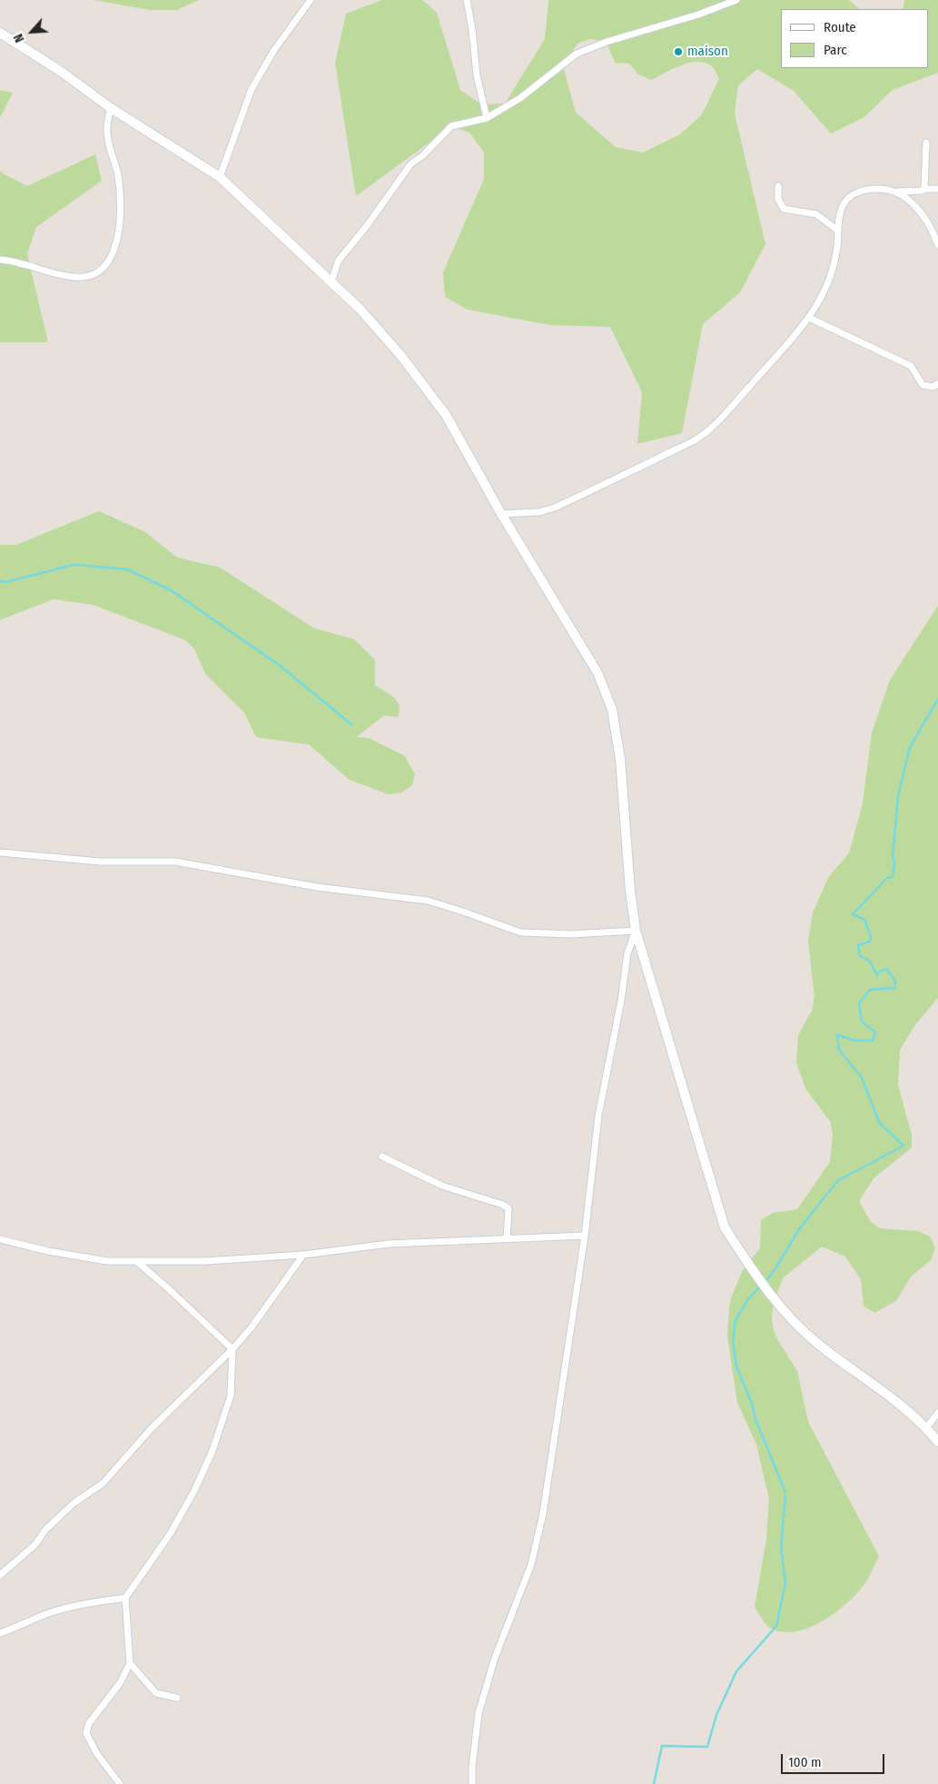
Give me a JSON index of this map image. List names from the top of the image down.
{
  "places": ["maison"],
  "legend": ["Route", "Parc"],
  "scale_bar": "100 m",
  "north": "bottom left"
}
